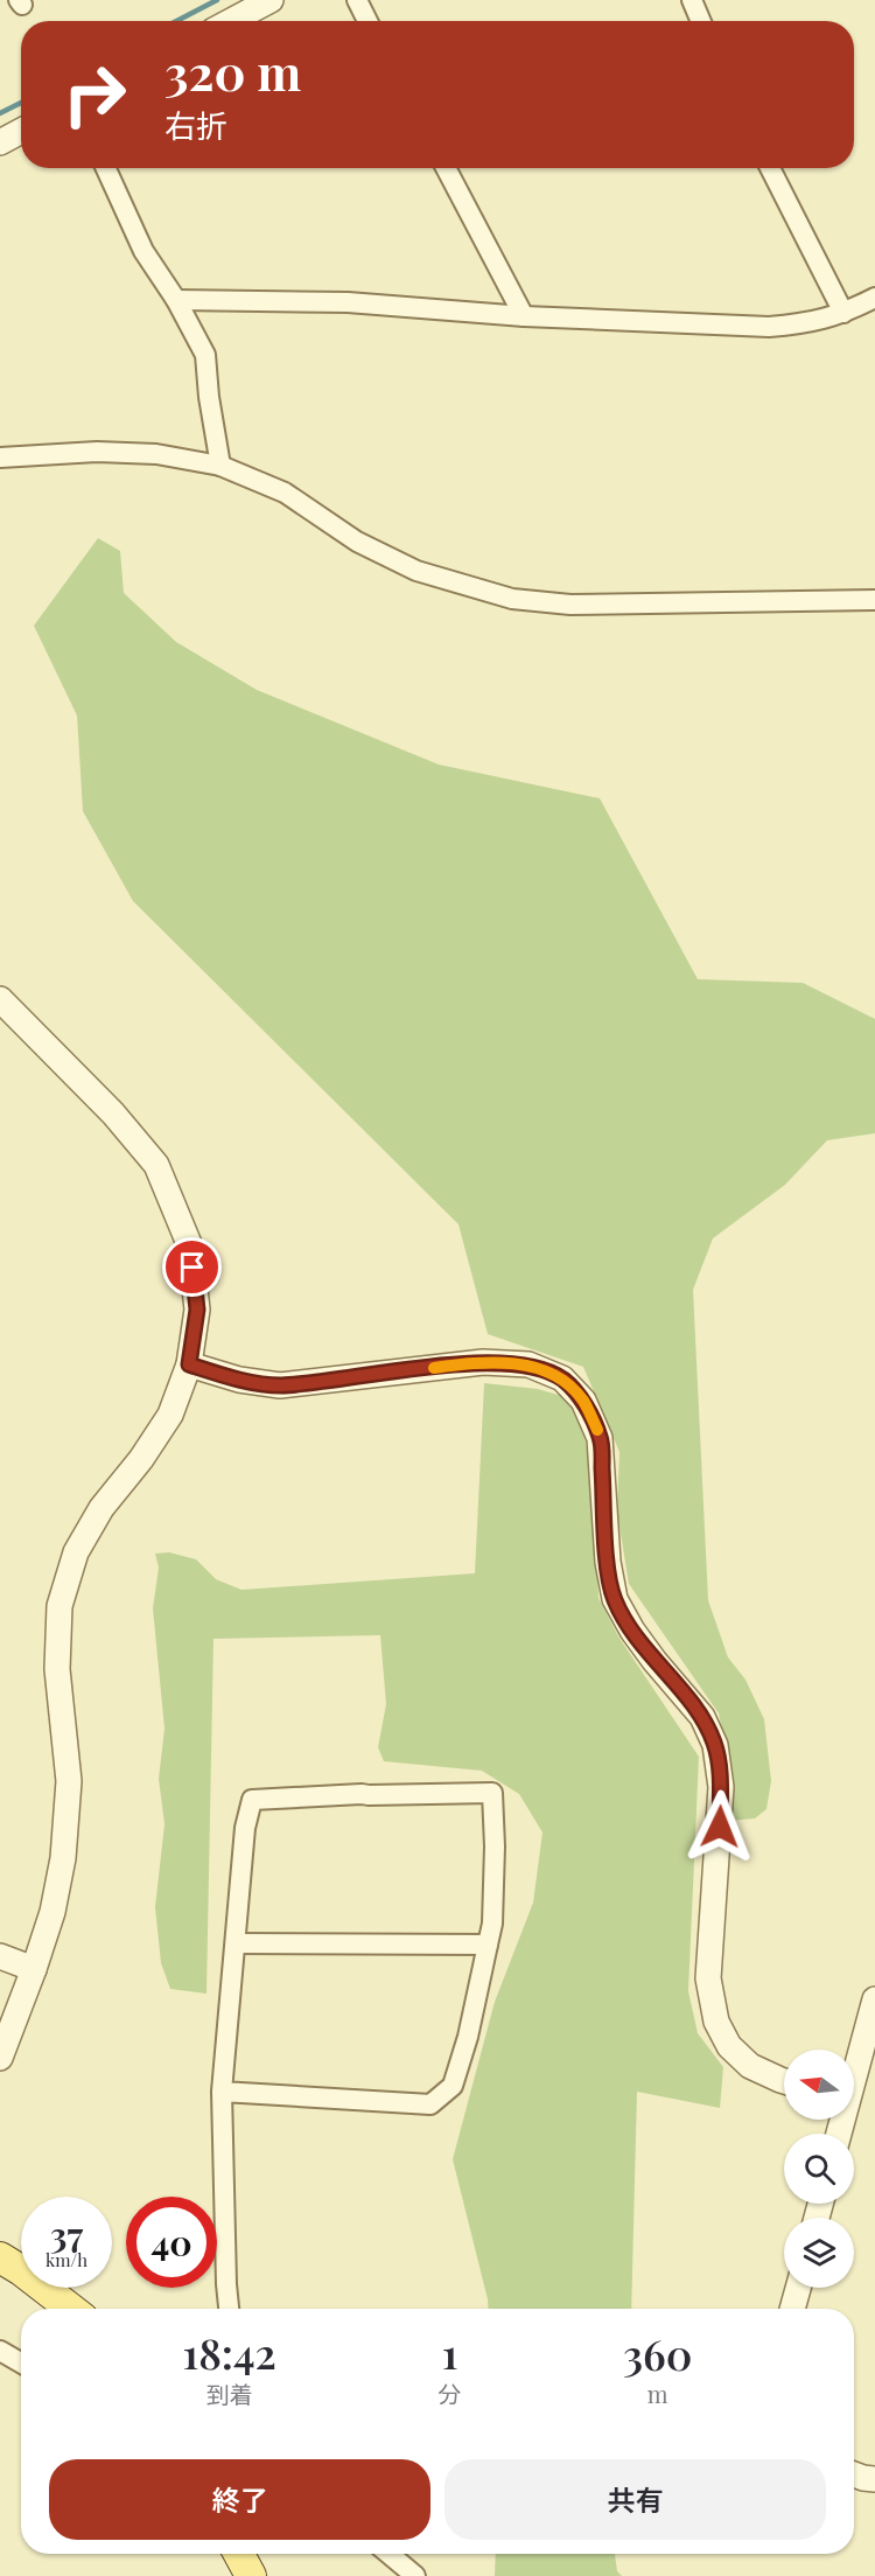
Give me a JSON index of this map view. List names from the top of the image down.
{
  "north": "left",
  "page": {
    "turn": ["320 m", "右折"],
    "speed": "37 km/h",
    "limit": "40",
    "eta": [
      "18:42",
      "到着",
      "1",
      "分",
      "360",
      "m"
    ],
    "buttons": ["終了", "共有"]
  }
}
